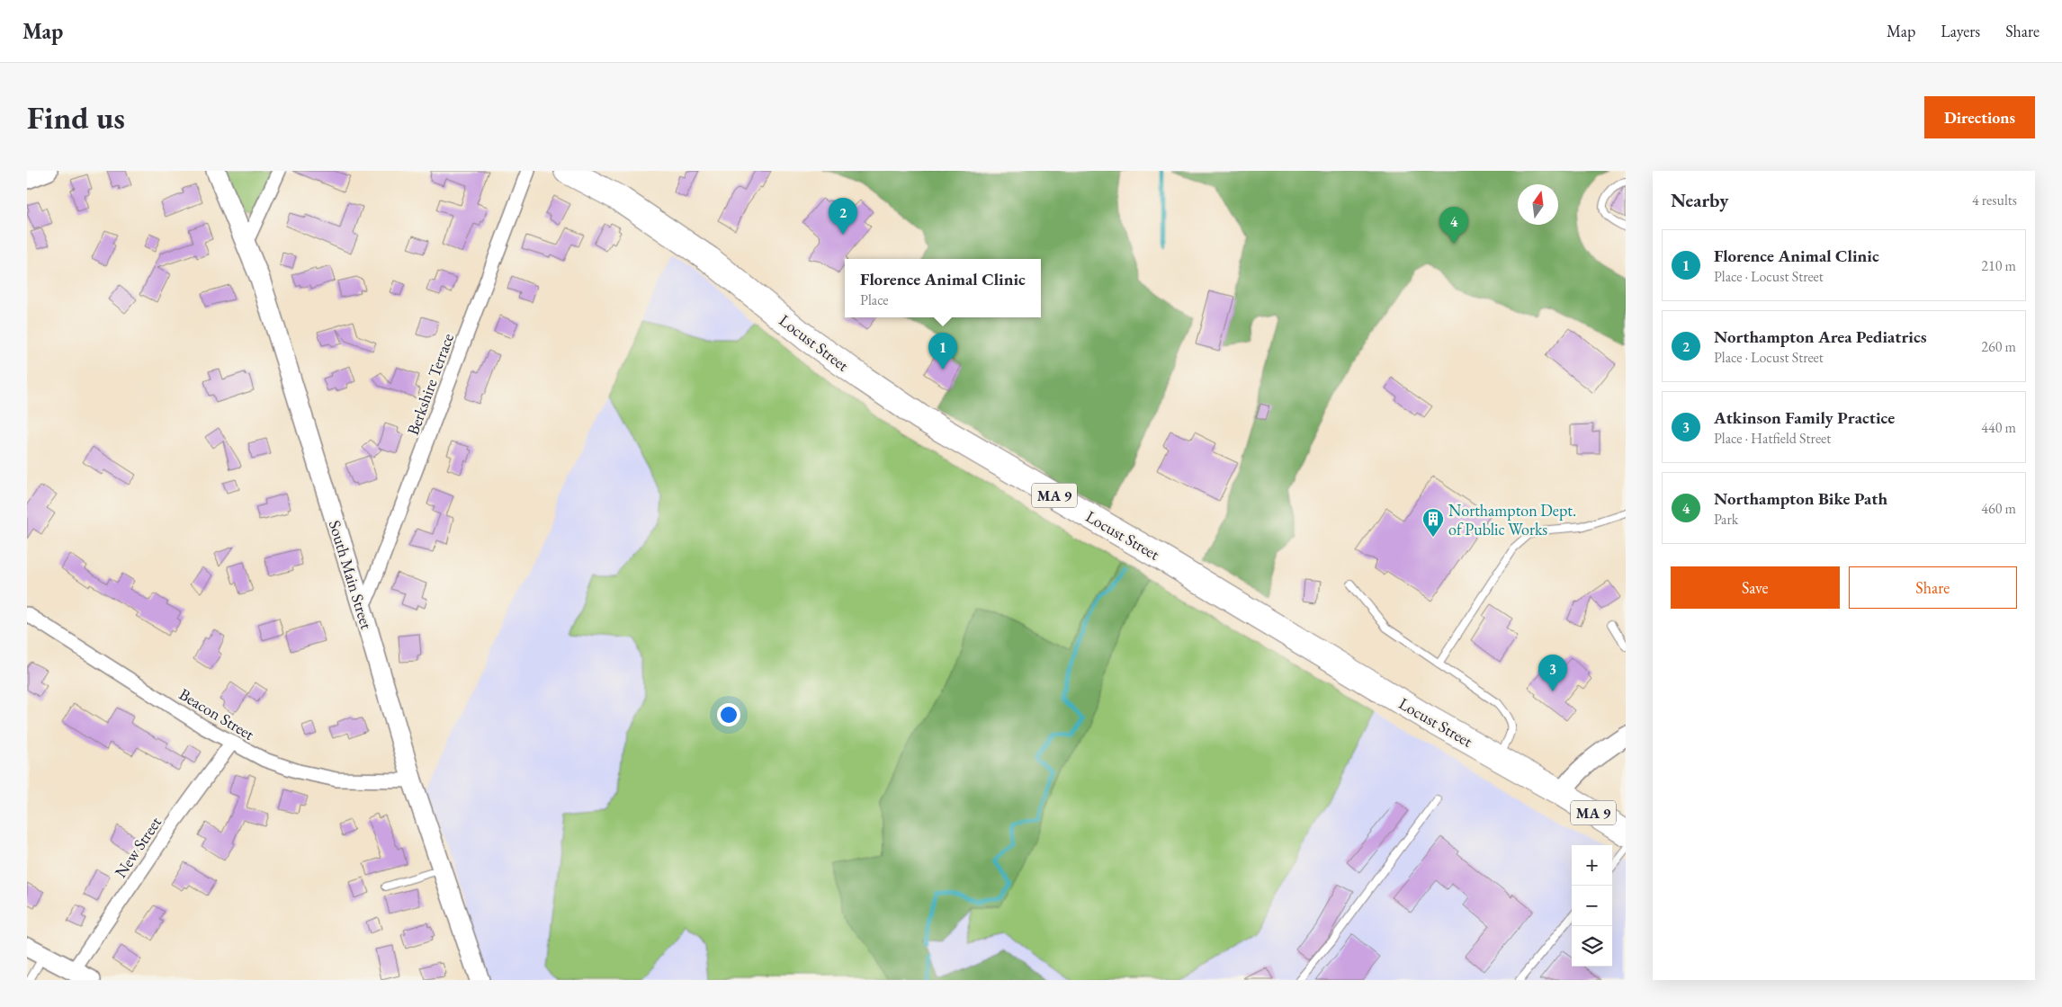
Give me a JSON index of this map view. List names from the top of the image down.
{
  "streets": {
    "highway": ["Locust Street", "MA 9"],
    "main road": ["South Main Street"],
    "street": ["Berkshire Terrace", "Beacon Street", "New Street"]
  },
  "crossings": [
    ["Berkshire Terrace", "South Main Street"],
    ["South Main Street", "Beacon Street"],
    ["Beacon Street", "New Street"]
  ],
  "places": {
    "building": ["Northampton Dept. of Public Works"]
  },
  "north": "top",
  "page": {
    "header": "Map",
    "nav": ["Map", "Layers", "Share"],
    "buttons": [
      "Directions",
      ["Save", "Share"]
    ],
    "title": "Find us",
    "heading": ["Nearby", "4 results"],
    "pins": [
      "2",
      "4",
      "1",
      "3"
    ],
    "list": [
      {
        "mark": "1",
        "name": "Florence Animal Clinic",
        "note": "Place · Locust Street",
        "value": "210 m"
      },
      {
        "mark": "2",
        "name": "Northampton Area Pediatrics",
        "note": "Place · Locust Street",
        "value": "260 m"
      },
      {
        "mark": "3",
        "name": "Atkinson Family Practice",
        "note": "Place · Hatfield Street",
        "value": "440 m"
      },
      {
        "mark": "4",
        "name": "Northampton Bike Path",
        "note": "Park",
        "value": "460 m"
      }
    ],
    "popup": ["Florence Animal Clinic", "Place"],
    "map_buttons": ["+", "−"]
  }
}
